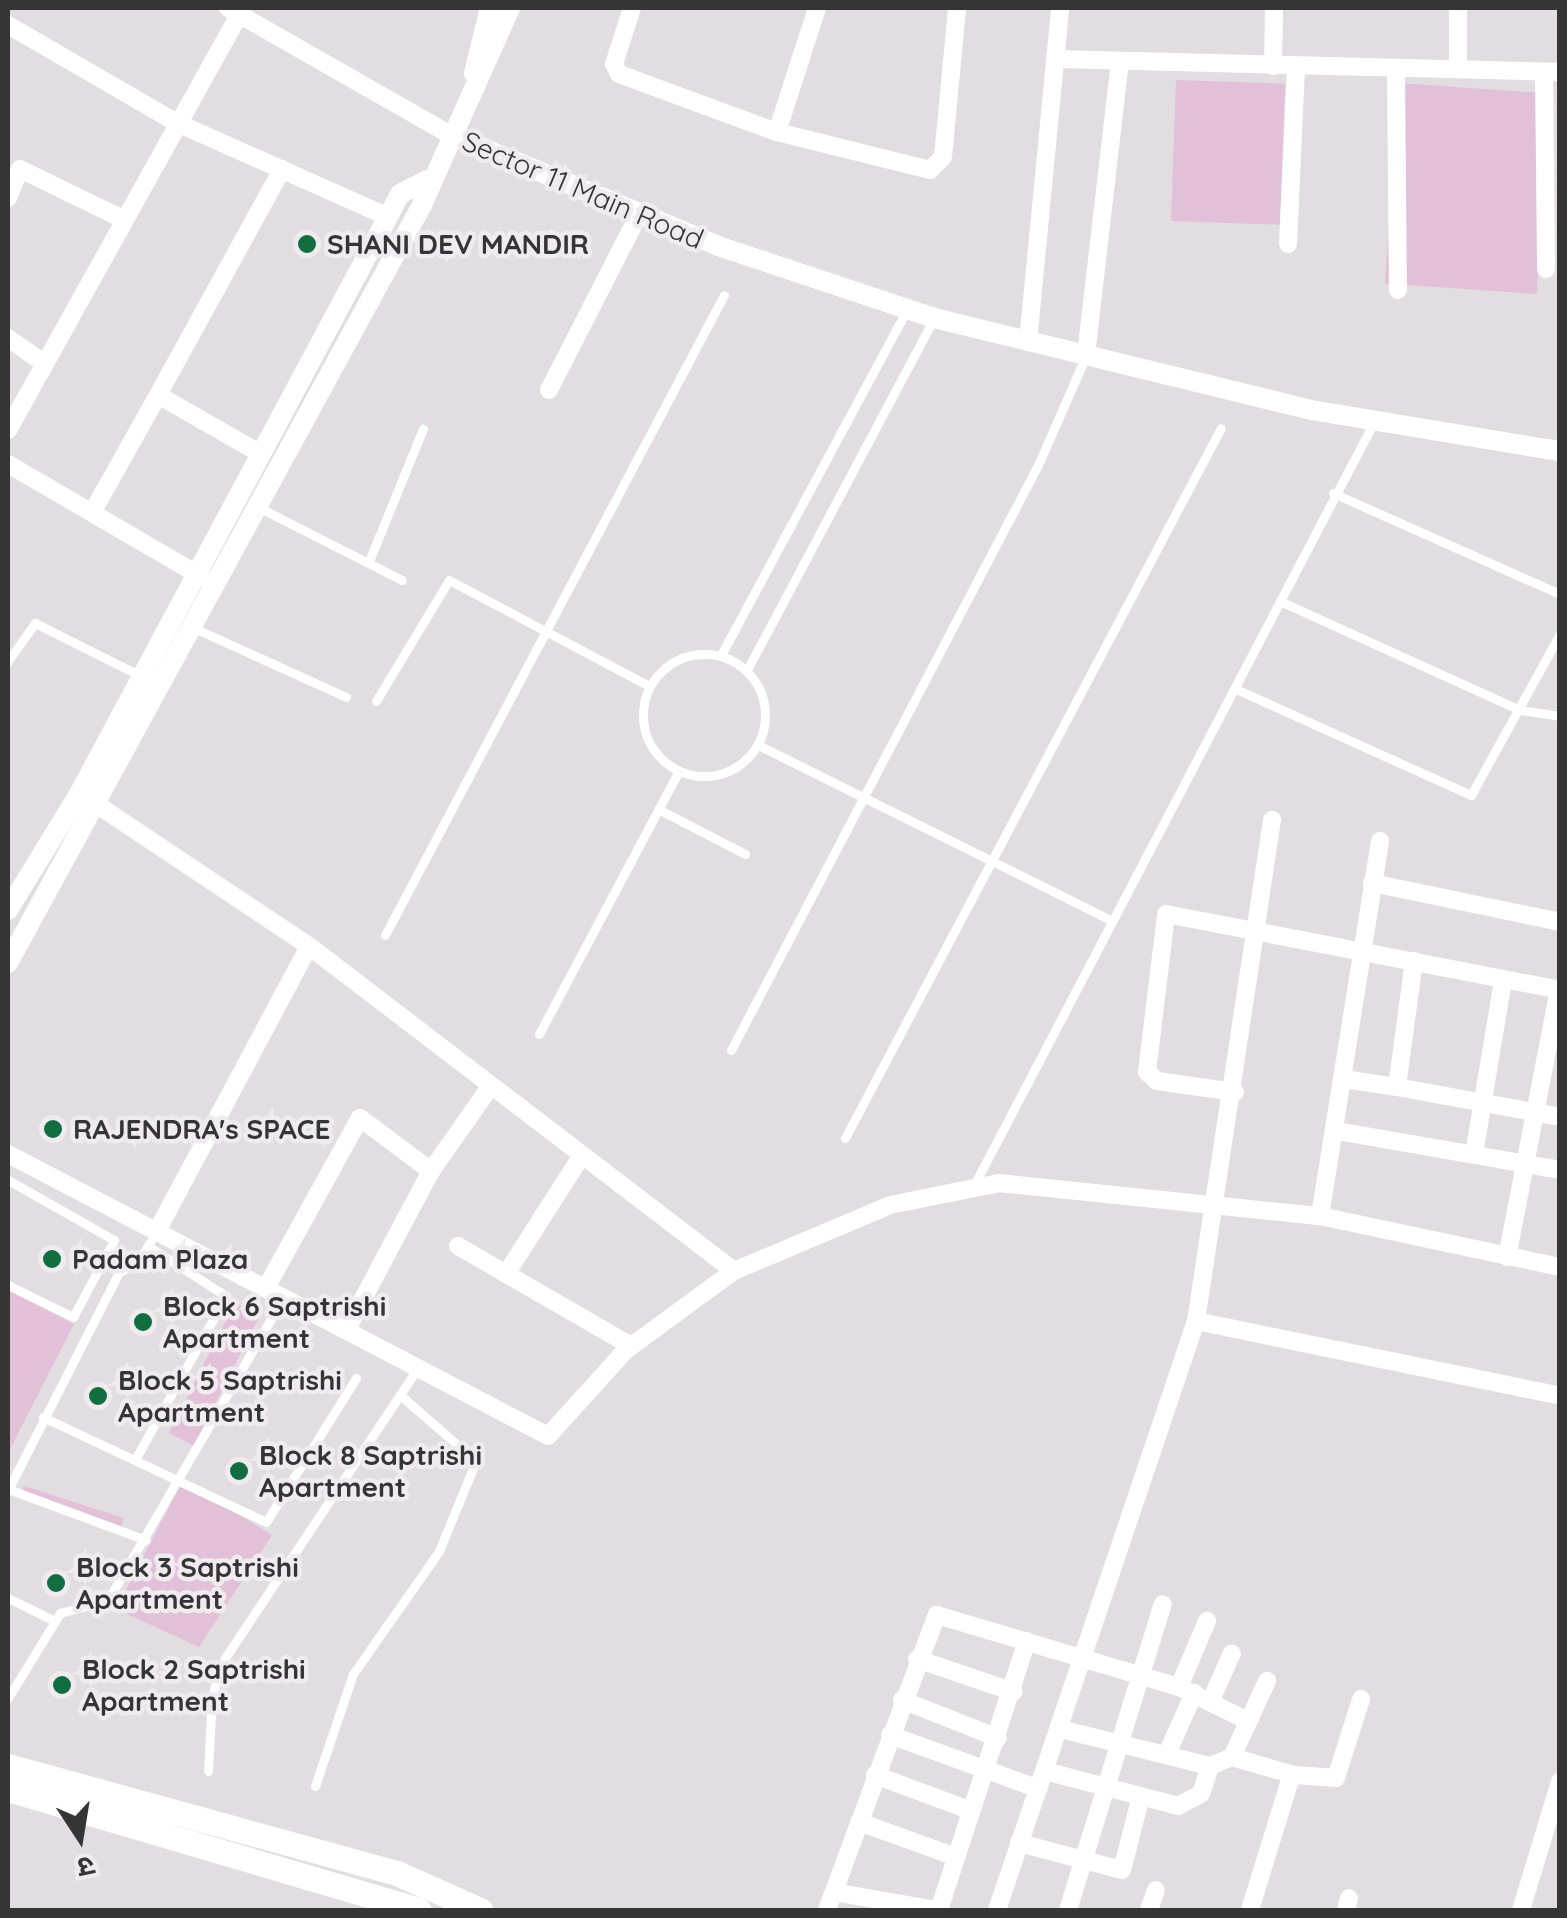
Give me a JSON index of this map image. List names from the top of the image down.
{
  "streets": {
    "street": ["Sector 11 Main Road"]
  },
  "places": [
    "SHANI DEV MANDIR",
    "RAJENDRA's SPACE",
    "Padam Plaza",
    "Block 6 Saptrishi Apartment",
    "Block 5 Saptrishi Apartment",
    "Block 8 Saptrishi Apartment",
    "Block 3 Saptrishi Apartment",
    "Block 2 Saptrishi Apartment"
  ],
  "north": "bottom"
}
